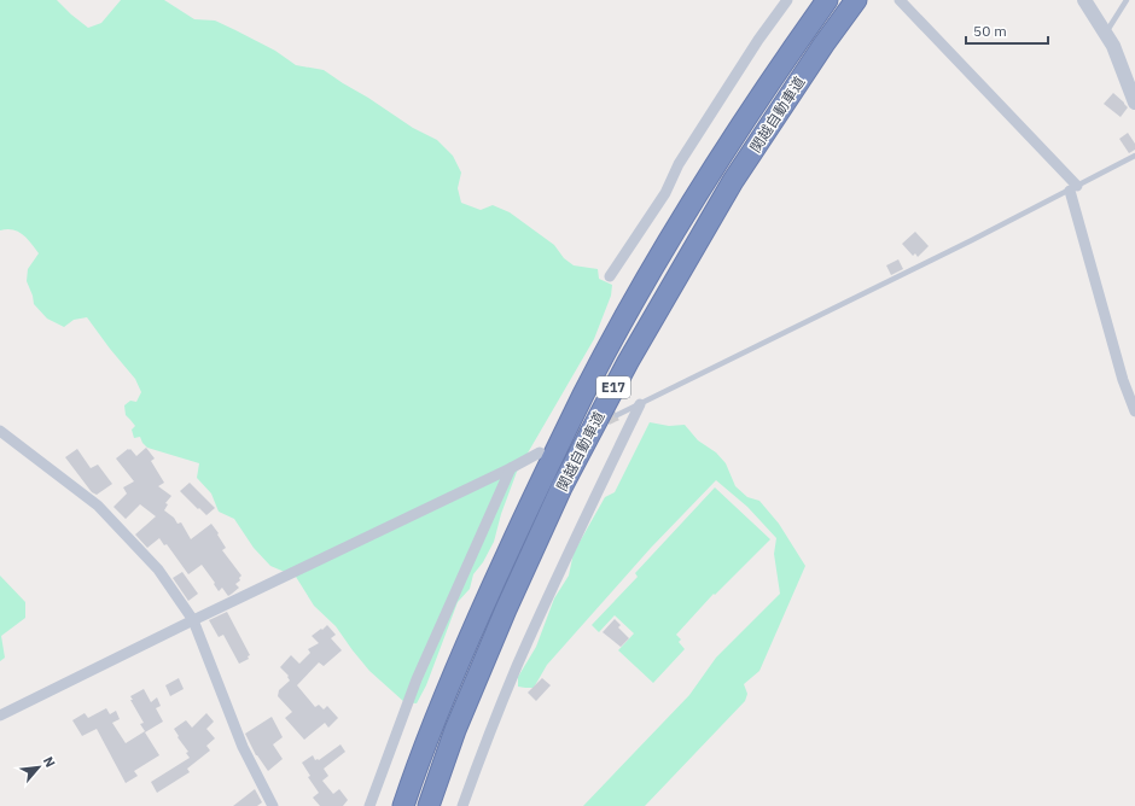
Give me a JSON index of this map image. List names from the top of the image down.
{
  "streets": {
    "highway": ["関越自動車道", "E17"]
  },
  "scale_bar": "50 m",
  "north": "top right"
}
